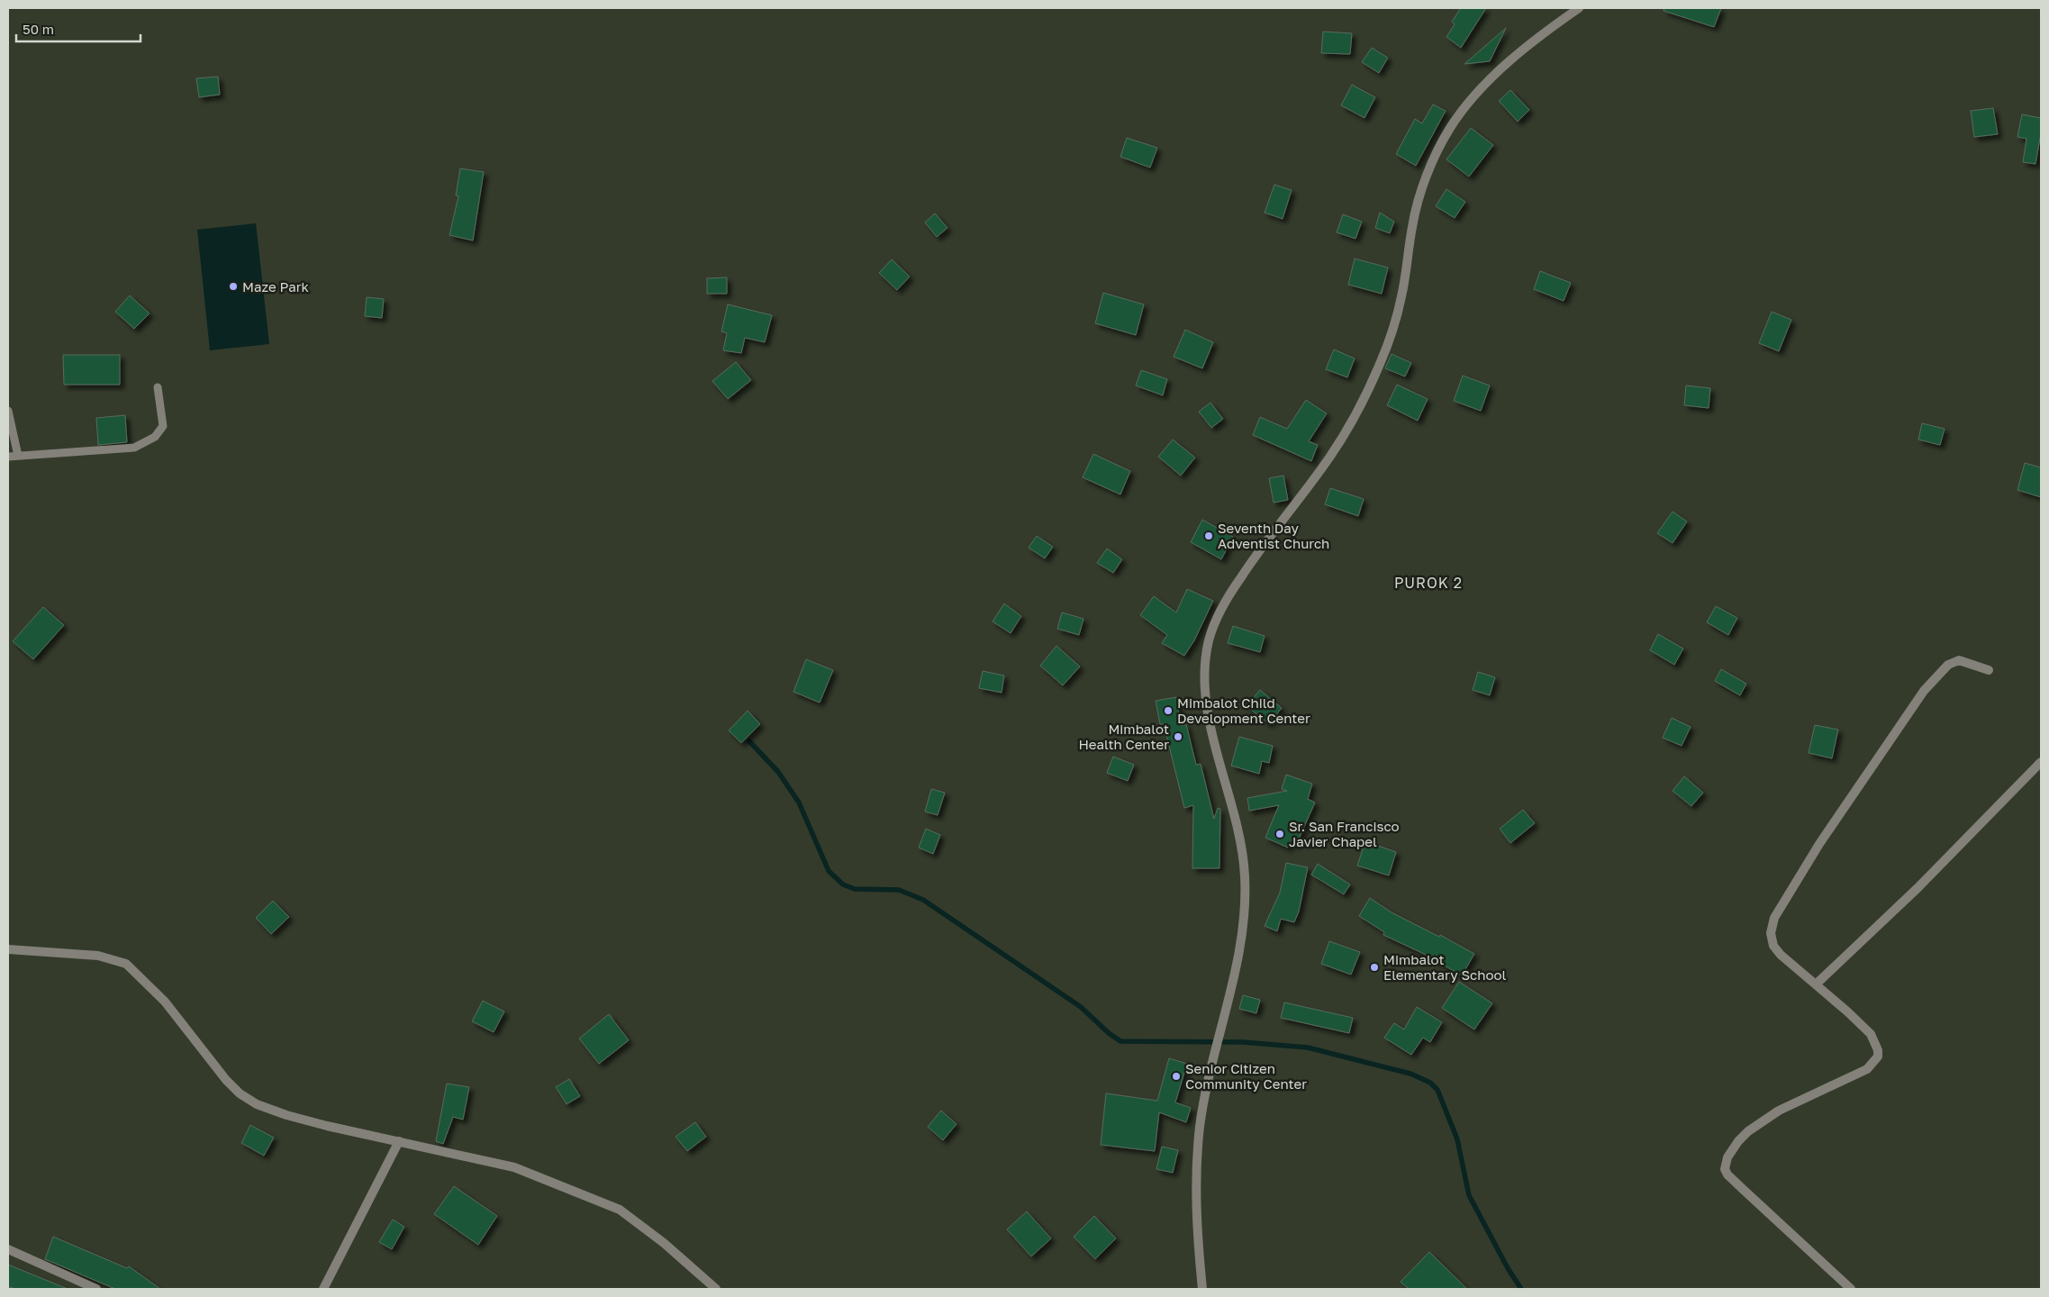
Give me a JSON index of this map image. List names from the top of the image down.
{
  "districts": ["PUROK 2"],
  "places": [
    "Maze Park",
    "Seventh Day Adventist Church",
    "Mimbalot Child Development Center",
    "Mimbalot Health Center",
    "Sr. San Francisco Javier Chapel",
    "Mimbalot Elementary School",
    "Senior Citizen Community Center"
  ],
  "scale_bar": "50 m"
}
